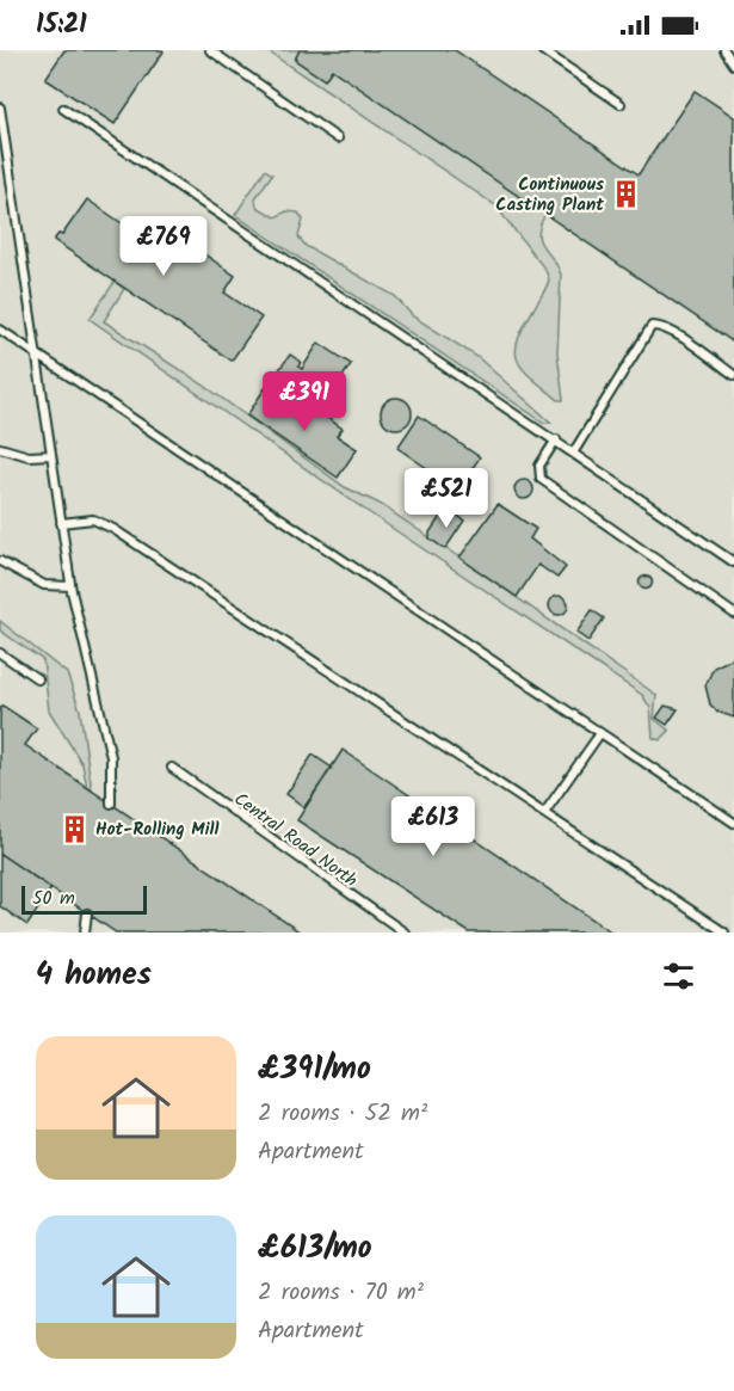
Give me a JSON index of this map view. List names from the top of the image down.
{
  "streets": {
    "lane": ["Central Road North"]
  },
  "places": {
    "building": ["Continuous Casting Plant", "Hot-Rolling Mill"]
  },
  "scale_bar": "50 m",
  "page": {
    "status": "15:21",
    "price": [
      "£769",
      "£391",
      "£521",
      "£613"
    ],
    "scale": "50 m",
    "heading": "4 homes",
    "list": [
      {
        "name": "£391/mo",
        "note": "2 rooms · 52 m² · Apartment"
      },
      {
        "name": "£613/mo",
        "note": "2 rooms · 70 m² · Apartment"
      }
    ]
  }
}
